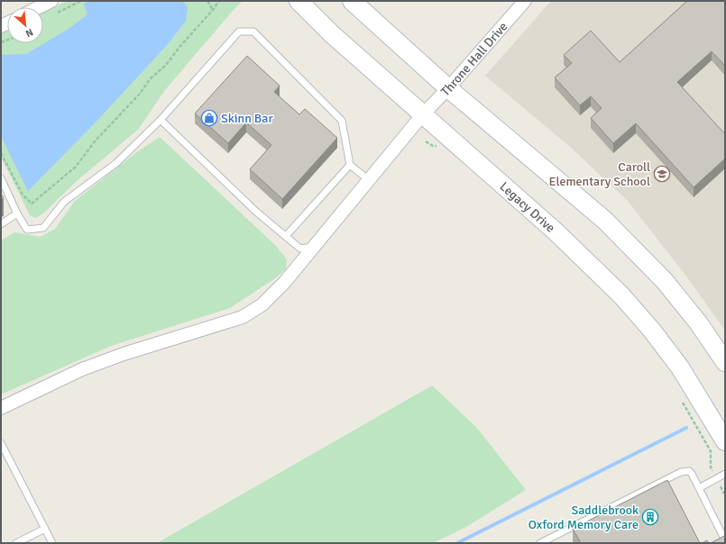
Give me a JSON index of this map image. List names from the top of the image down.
{
  "streets": {
    "main road": ["Legacy Drive"],
    "street": ["Throne Hall Drive"]
  },
  "crossings": [
    ["Throne Hall Drive", "Legacy Drive"]
  ],
  "places": {
    "shop": ["Skinn Bar"],
    "school or university": ["Caroll Elementary School"],
    "building": ["Saddlebrook Oxford Memory Care"]
  },
  "north": "bottom right"
}
